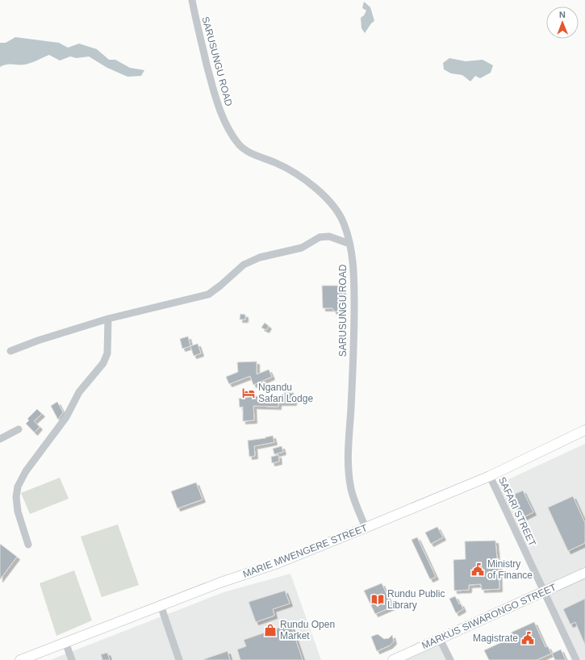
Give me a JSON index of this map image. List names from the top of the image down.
{
  "streets": {
    "main road": ["MARIE MWENGERE STREET", "MARKUS SIWARONGO STREET"],
    "street": ["SARUSUNGU ROAD", "SAFARI STREET"]
  },
  "crossings": [
    ["SARUSUNGU ROAD", "MARIE MWENGERE STREET"],
    ["SAFARI STREET", "MARIE MWENGERE STREET"],
    ["SAFARI STREET", "MARKUS SIWARONGO STREET"]
  ],
  "places": {
    "hotel": ["Ngandu Safari Lodge"],
    "public building": ["Ministry of Finance", "Magistrate"],
    "library": ["Rundu Public Library"],
    "shop": ["Rundu Open Market"]
  },
  "north": "top"
}
